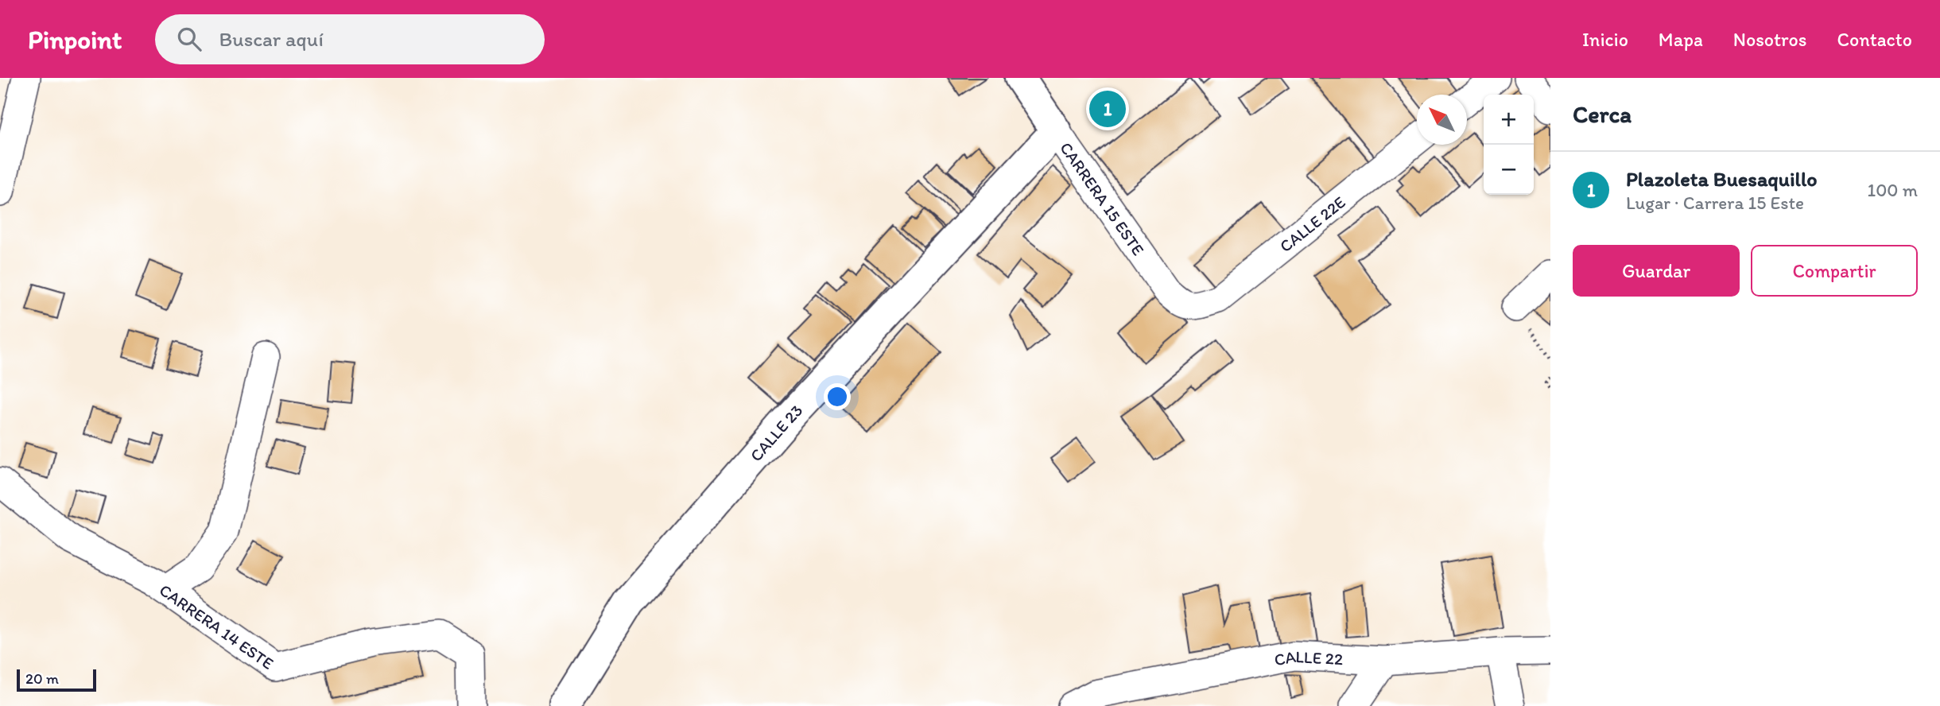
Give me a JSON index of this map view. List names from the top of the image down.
{
  "streets": {
    "street": [
      "CARRERA 15 ESTE",
      "CALLE 22E",
      "CALLE 23",
      "CARRERA 14 ESTE",
      "CALLE 22"
    ]
  },
  "crossings": [
    ["CARRERA 15 ESTE", "CALLE 22E"],
    ["CARRERA 15 ESTE", "CALLE 23"]
  ],
  "scale_bar": "20 m",
  "north": "top left",
  "page": {
    "header": "Pinpoint",
    "search": "Buscar aquí",
    "nav": [
      "Inicio",
      "Mapa",
      "Nosotros",
      "Contacto"
    ],
    "heading": "Cerca",
    "pins": "1",
    "map_buttons": ["+", "−"],
    "list": [
      {
        "mark": "1",
        "name": "Plazoleta Buesaquillo",
        "note": "Lugar · Carrera 15 Este",
        "value": "100 m"
      }
    ],
    "buttons": ["Guardar", "Compartir"],
    "scale": "20 m"
  }
}
